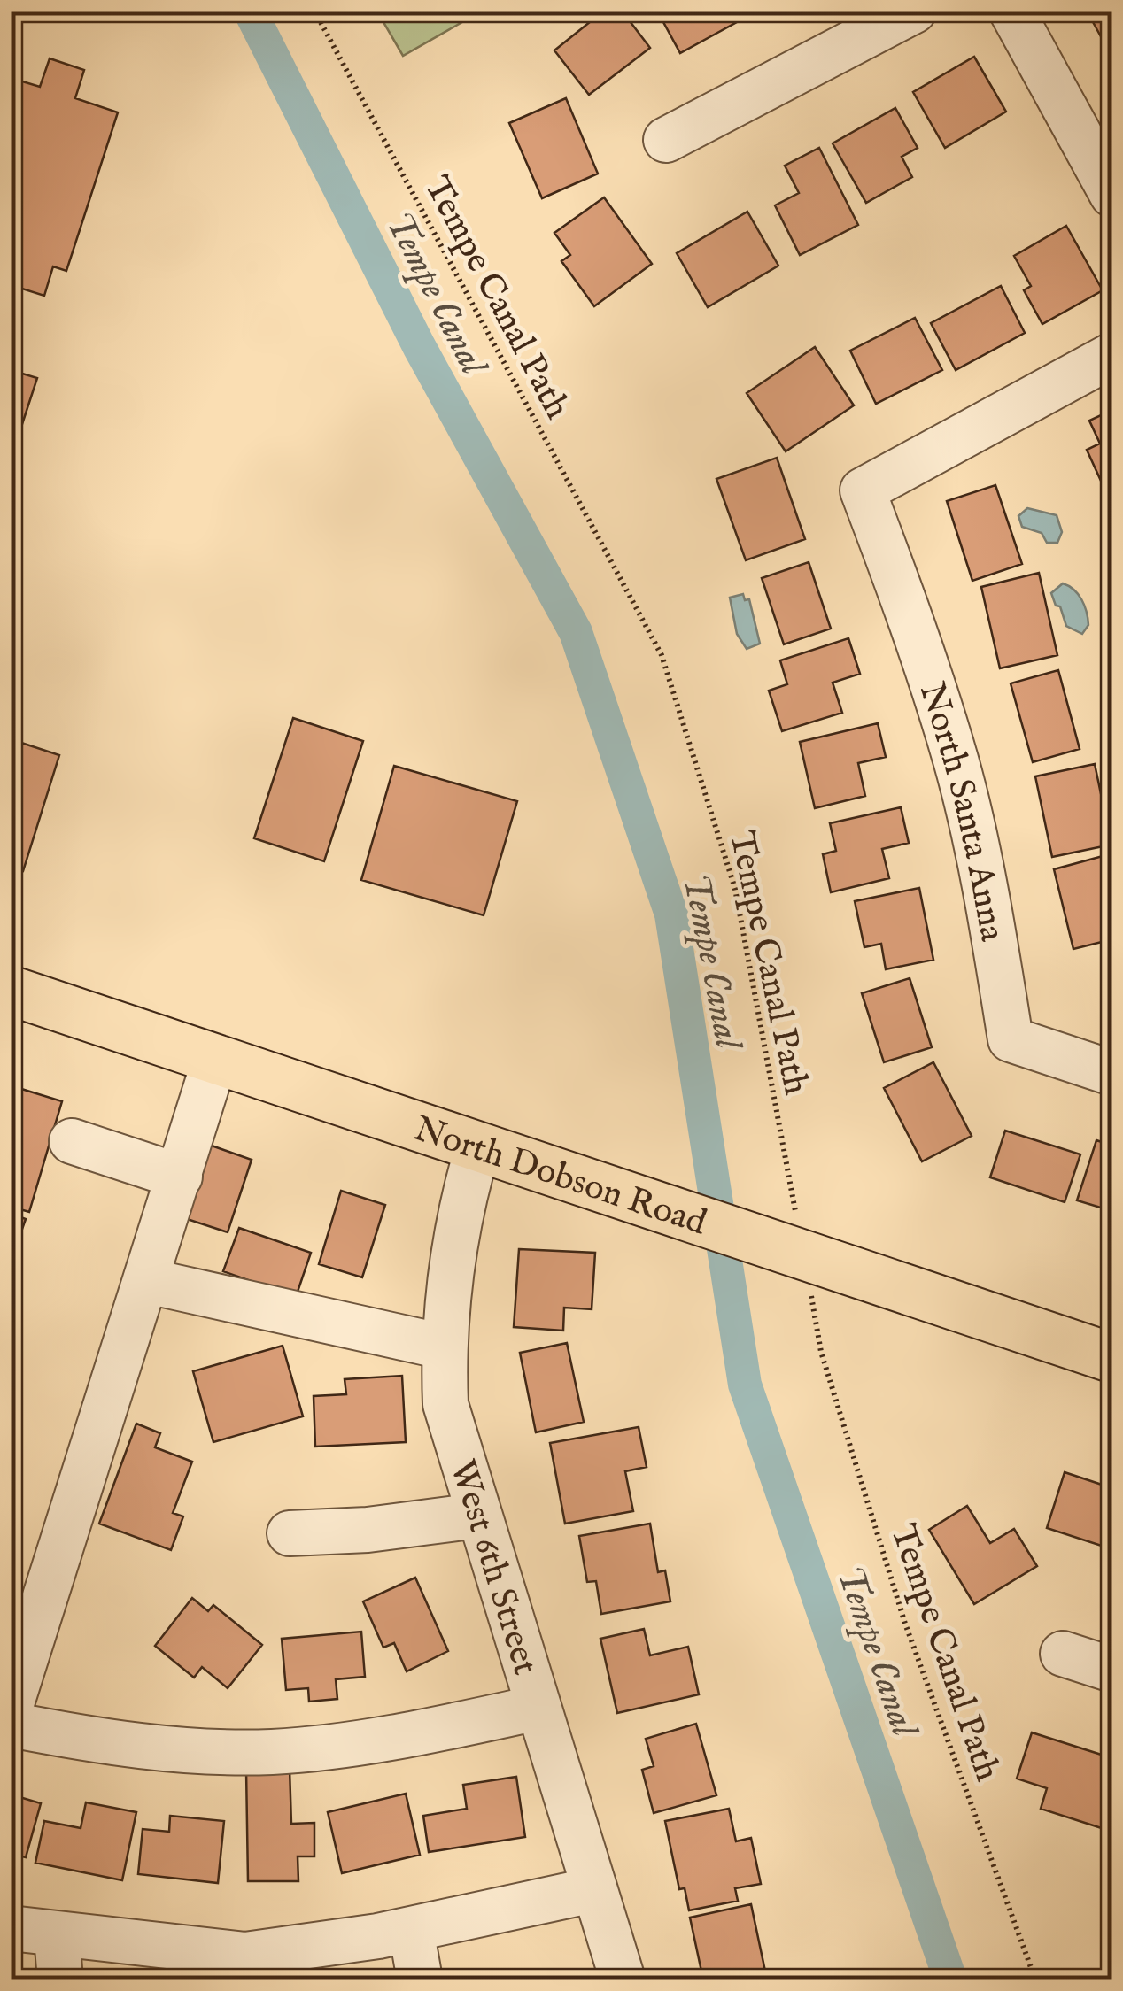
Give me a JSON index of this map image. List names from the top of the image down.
{
  "streets": {
    "main road": ["North Dobson Road"],
    "street": ["North Santa Anna", "West 6th Street"],
    "path": ["Tempe Canal Path"]
  },
  "crossings": [
    ["Tempe Canal Path", "North Dobson Road"],
    ["North Dobson Road", "West 6th Street"]
  ],
  "water": ["Tempe Canal"]
}
